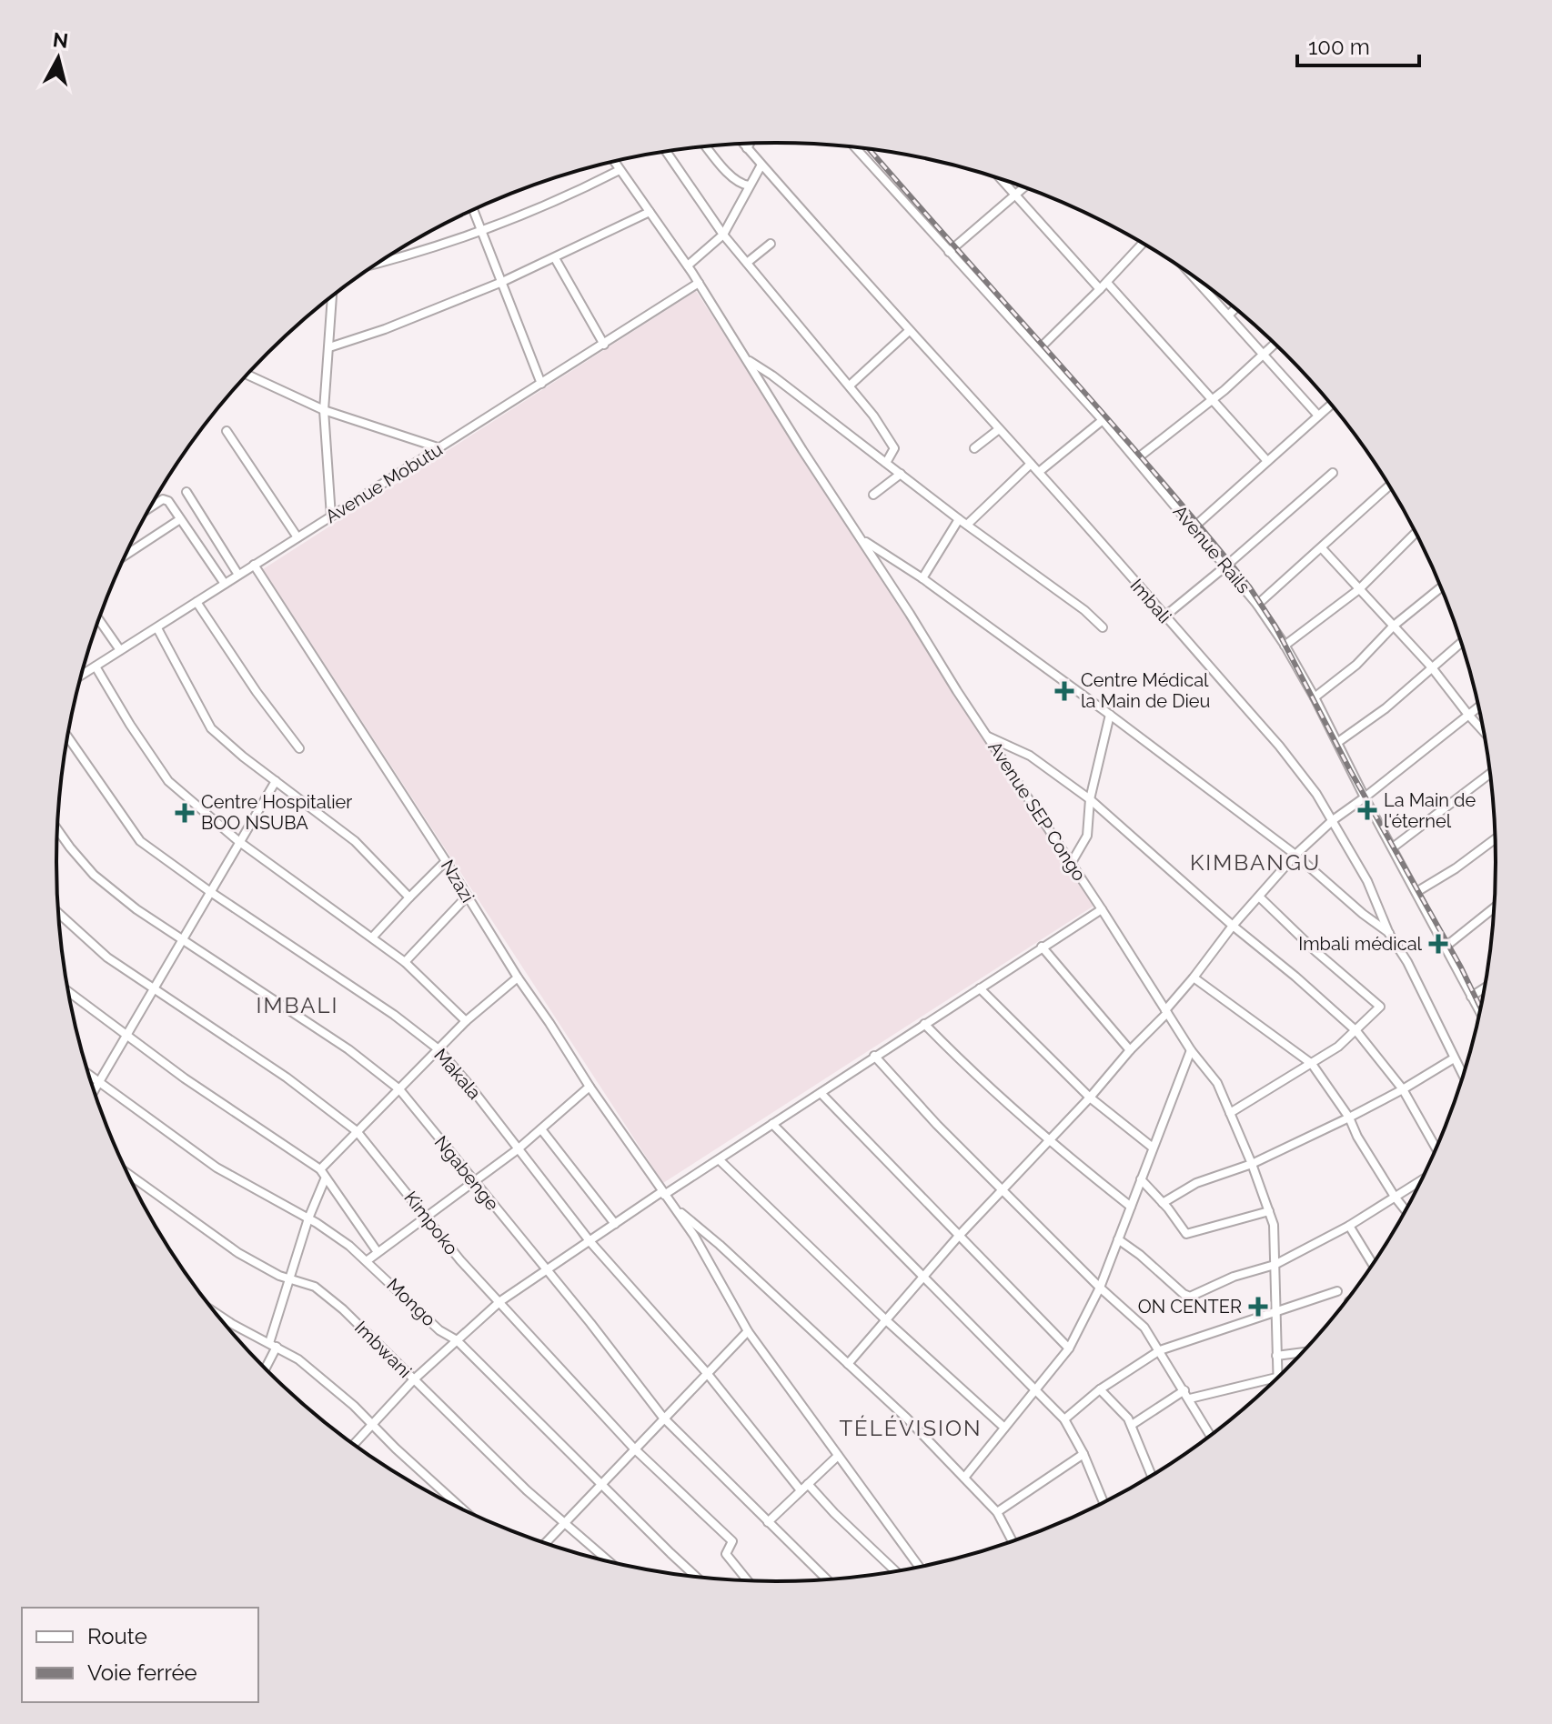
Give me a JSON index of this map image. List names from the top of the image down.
{
  "streets": {
    "street": [
      "Avenue Mobutu",
      "Avenue Rails",
      "Imbali",
      "Avenue SEP Congo",
      "Nzazi",
      "Makala",
      "Ngabenge",
      "Kimpoko",
      "Mongo",
      "Imbwani"
    ]
  },
  "crossings": [
    ["Avenue Mobutu", "Avenue SEP Congo"],
    ["Avenue Mobutu", "Nzazi"]
  ],
  "districts": ["KIMBANGU", "IMBALI", "TÉLÉVISION"],
  "places": {
    "health": [
      "Centre Médical la Main de Dieu",
      "La Main de l'éternel",
      "Centre Hospitalier BOO NSUBA",
      "Imbali médical",
      "ON CENTER"
    ]
  },
  "legend": ["Route", "Voie ferrée"],
  "scale_bar": "100 m",
  "north": "top"
}
